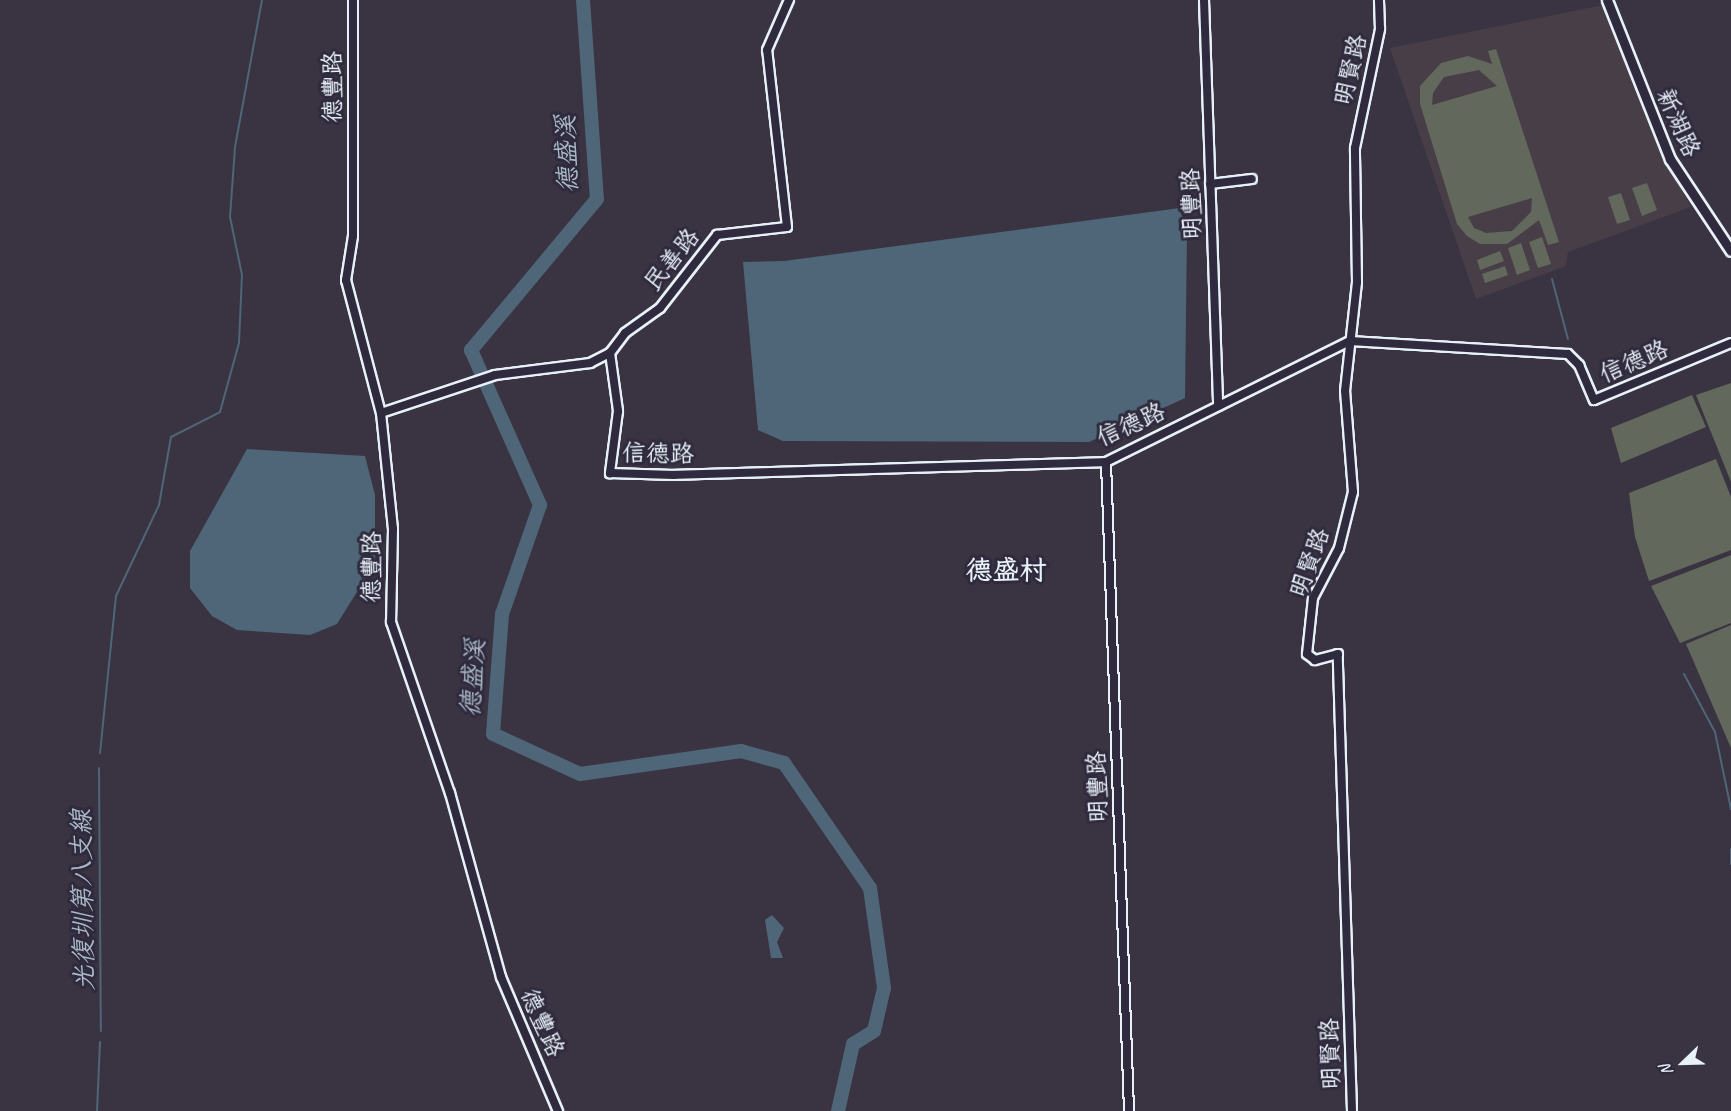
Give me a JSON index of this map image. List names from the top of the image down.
{
  "streets": {
    "street": [
      "明賢路",
      "德豐路",
      "新湖路",
      "明豐路",
      "民善路",
      "信德路"
    ]
  },
  "crossings": [
    ["明賢路", "信德路"],
    ["德豐路", "民善路"],
    ["明豐路", "信德路"],
    ["民善路", "信德路"]
  ],
  "districts": ["德盛村"],
  "water": ["德盛溪", "光復圳第八支線"],
  "north": "bottom left"
}
